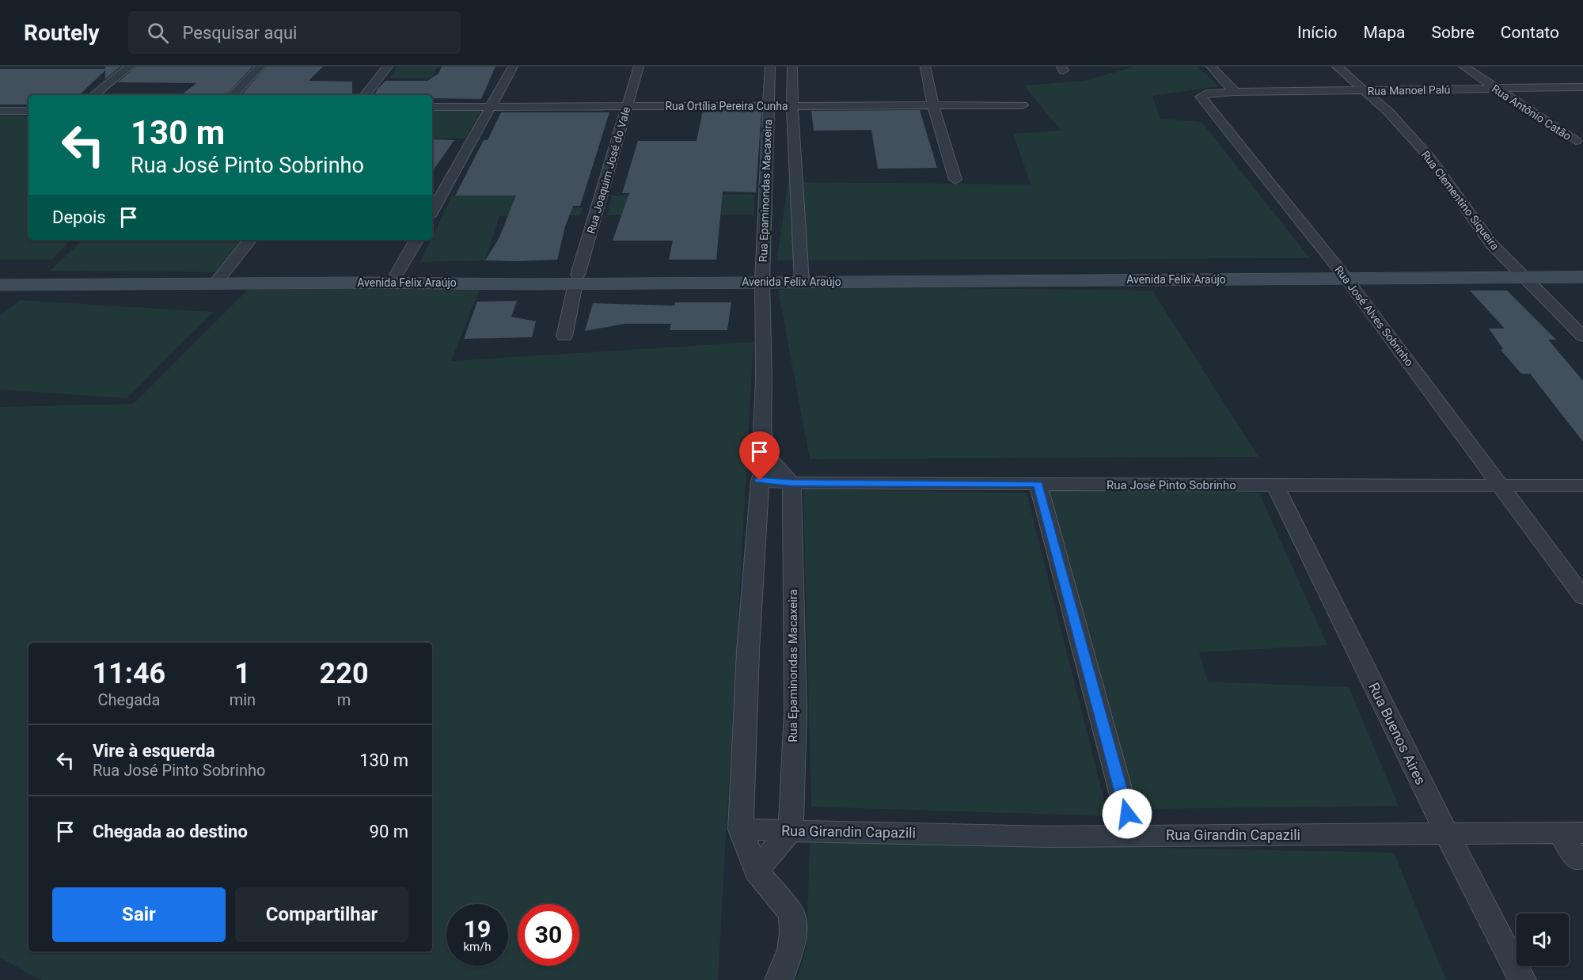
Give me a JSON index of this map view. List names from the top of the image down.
{
  "streets": {
    "main road": ["Avenida Felix Araújo"],
    "street": [
      "Rua Manoel Palú",
      "Rua Ortília Pereira Cunha",
      "Rua Antônio Catão",
      "Rua Joaquim José do Vale",
      "Rua Epaminondas Macaxeira",
      "Rua Clementino Siqueira",
      "Rua José Alves Sobrinho",
      "Rua José Pinto Sobrinho",
      "Rua Buenos Aires",
      "Rua Girandin Capazili"
    ]
  },
  "crossings": [
    ["Rua Manoel Palú", "Rua Antônio Catão"],
    ["Rua Manoel Palú", "Rua Clementino Siqueira"],
    ["Rua Manoel Palú", "Rua José Alves Sobrinho"],
    ["Rua Ortília Pereira Cunha", "Rua Joaquim José do Vale"],
    ["Rua Ortília Pereira Cunha", "Rua Epaminondas Macaxeira"],
    ["Rua Joaquim José do Vale", "Avenida Felix Araújo"],
    ["Rua Epaminondas Macaxeira", "Avenida Felix Araújo"],
    ["Rua Epaminondas Macaxeira", "Rua José Pinto Sobrinho"],
    ["Rua Epaminondas Macaxeira", "Rua Girandin Capazili"],
    ["Rua Clementino Siqueira", "Avenida Felix Araújo"],
    ["Avenida Felix Araújo", "Rua José Alves Sobrinho"],
    ["Rua José Alves Sobrinho", "Rua José Pinto Sobrinho"],
    ["Rua José Pinto Sobrinho", "Rua Buenos Aires"],
    ["Rua Buenos Aires", "Rua Girandin Capazili"]
  ],
  "page": {
    "header": "Routely",
    "search": "Pesquisar aqui",
    "nav": [
      "Início",
      "Mapa",
      "Sobre",
      "Contato"
    ],
    "turn": ["130 m", "Rua José Pinto Sobrinho"],
    "then": "Depois",
    "eta": [
      "11:46",
      "Chegada",
      "1",
      "min",
      "220",
      "m"
    ],
    "list": [
      {
        "name": "Vire à esquerda",
        "note": "Rua José Pinto Sobrinho",
        "value": "130 m"
      },
      {
        "name": "Chegada ao destino",
        "value": "90 m"
      }
    ],
    "buttons": ["Sair", "Compartilhar"],
    "speed": "19 km/h",
    "limit": "30"
  }
}
